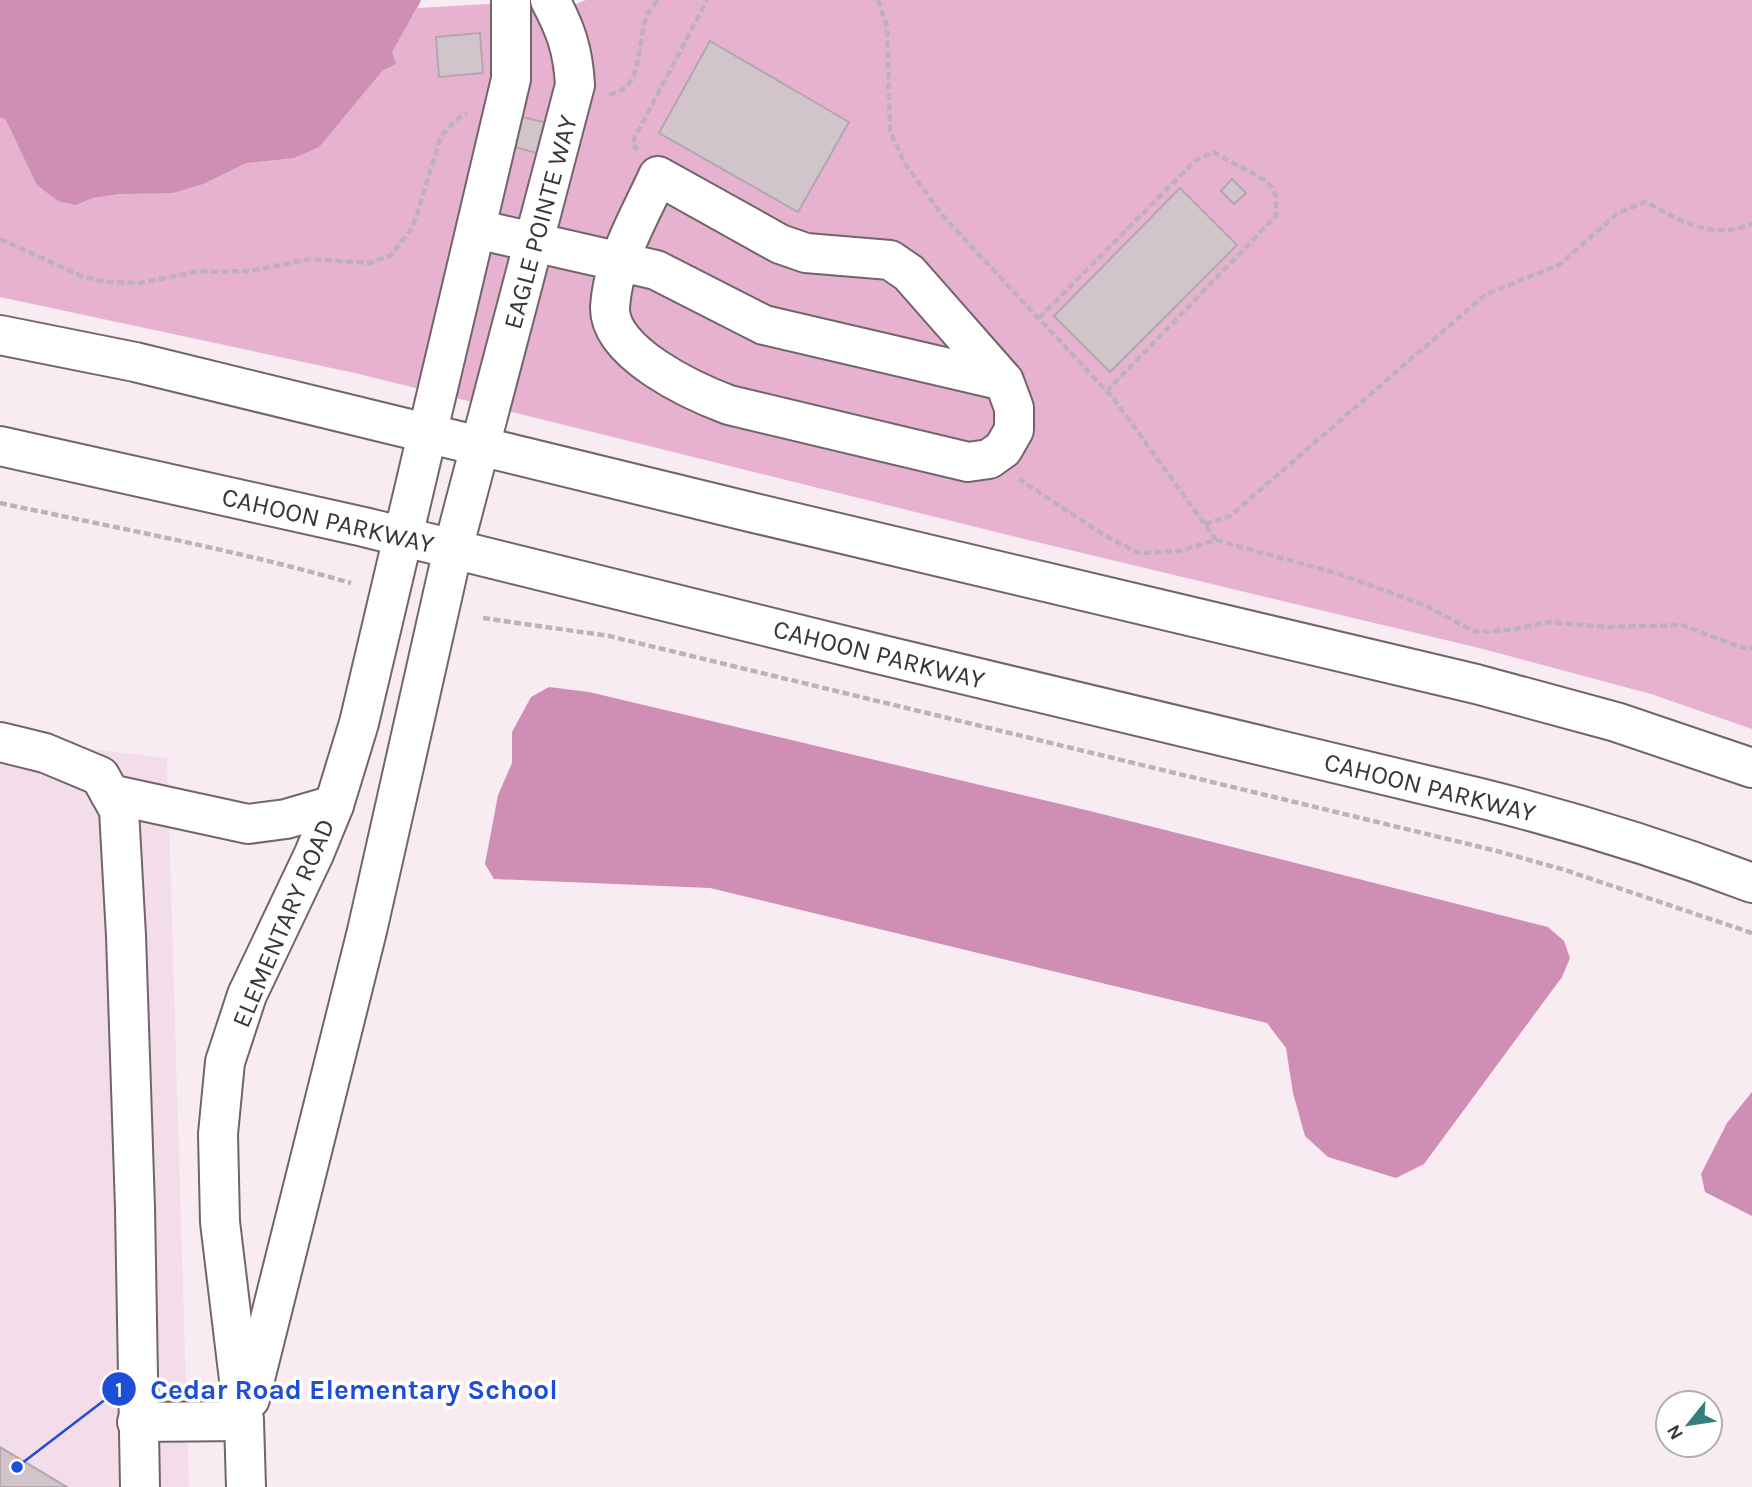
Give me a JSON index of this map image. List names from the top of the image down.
{
  "streets": {
    "street": ["EAGLE POINTE WAY", "CAHOON PARKWAY", "ELEMENTARY ROAD"]
  },
  "crossings": [
    ["EAGLE POINTE WAY", "ELEMENTARY ROAD"],
    ["CAHOON PARKWAY", "ELEMENTARY ROAD"]
  ],
  "places": ["Cedar Road Elementary School"],
  "north": "bottom left"
}
